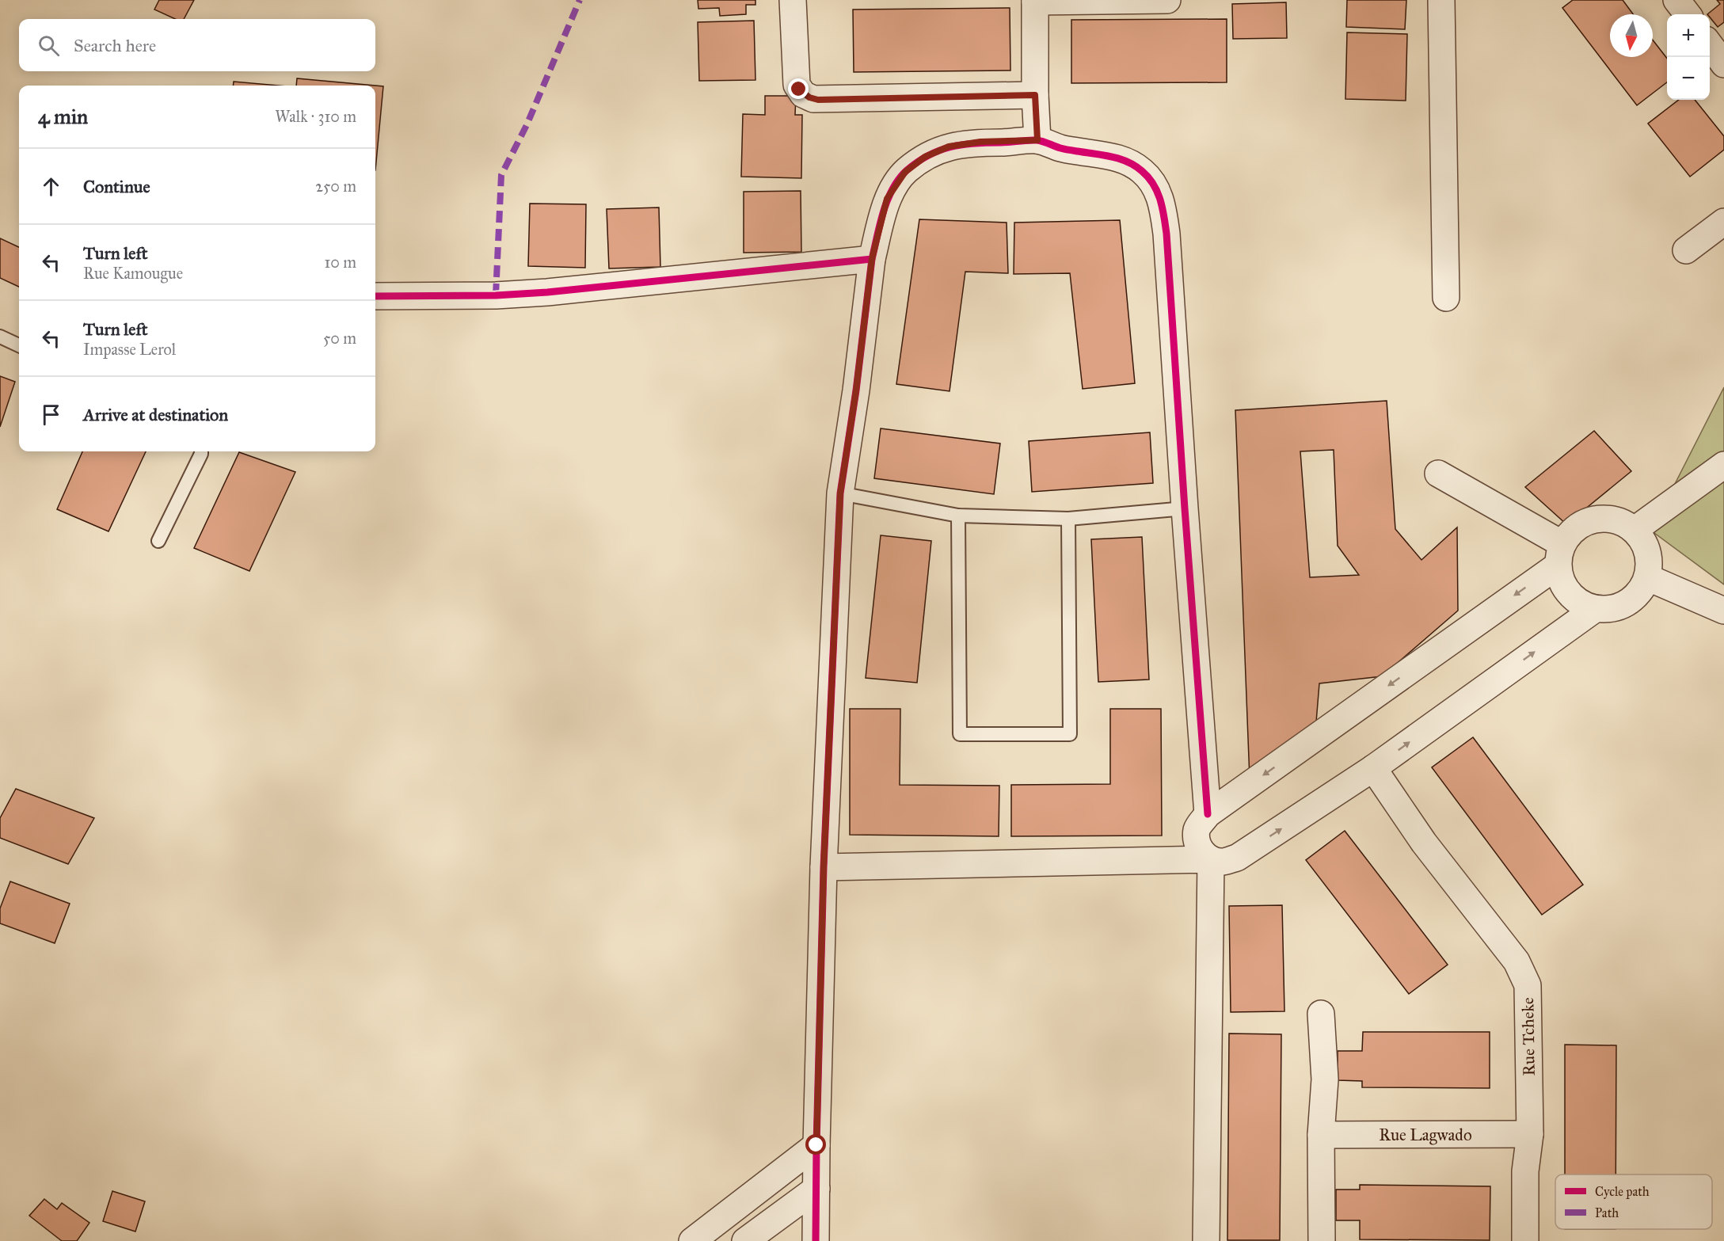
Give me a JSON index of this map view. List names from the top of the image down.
{
  "streets": {
    "street": ["Rue Tcheke", "Rue Lagwado"]
  },
  "crossings": [
    ["Rue Tcheke", "Rue Lagwado"]
  ],
  "legend": ["Cycle path", "Path"],
  "north": "bottom",
  "page": {
    "map_buttons": ["+", "−"],
    "search": "Search here",
    "heading": ["4 min", "Walk · 310 m"],
    "list": [
      ["Continue", "250 m"],
      ["Turn left", "Rue Kamougue", "10 m"],
      ["Turn left", "Impasse Lerol", "50 m"],
      "Arrive at destination"
    ]
  }
}
